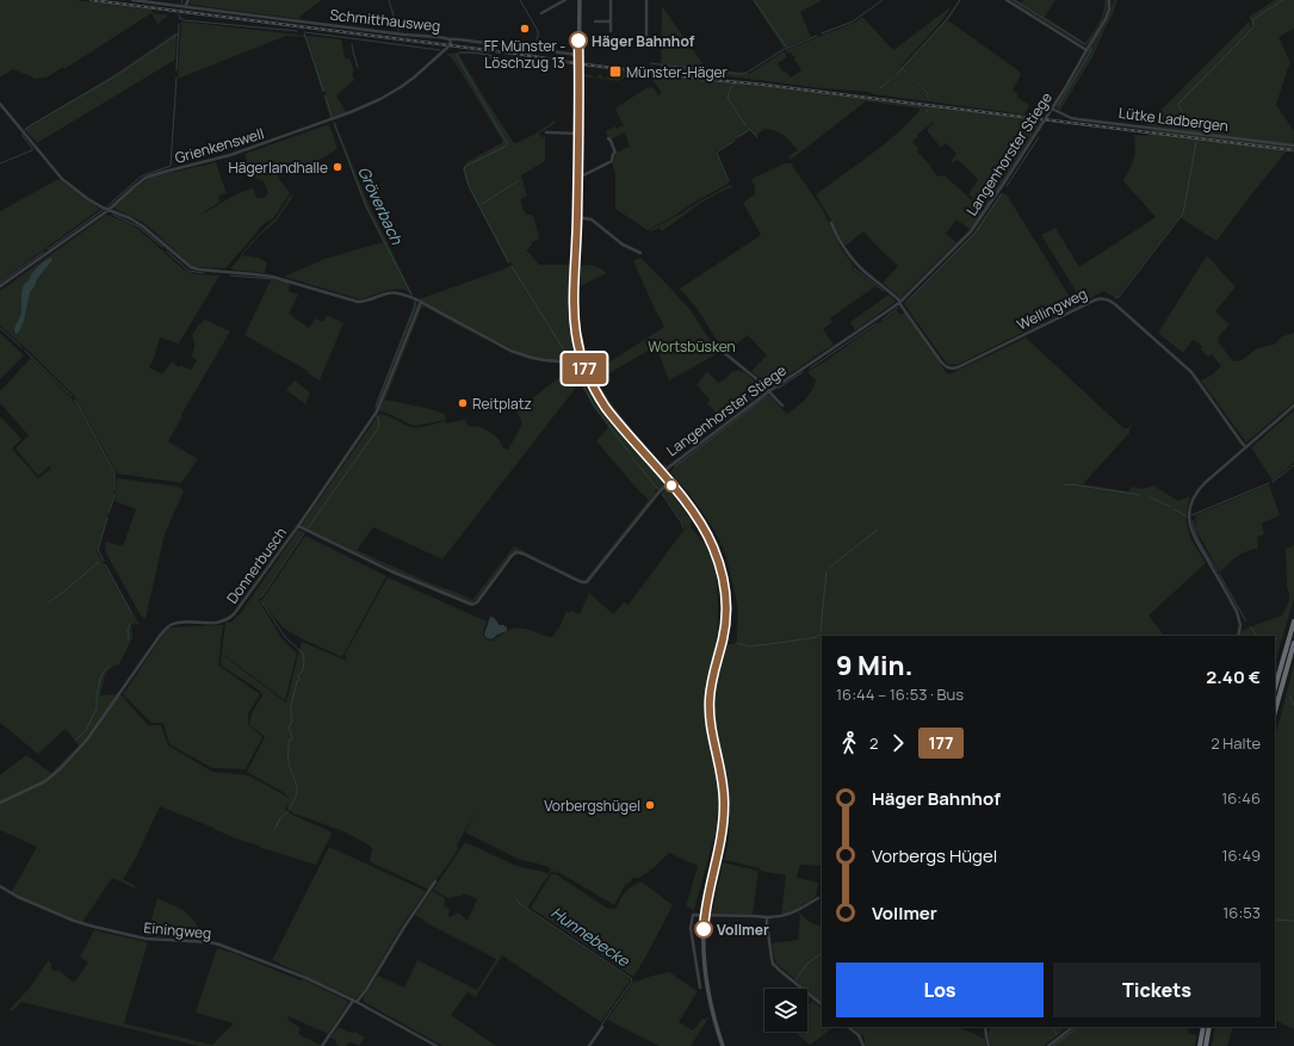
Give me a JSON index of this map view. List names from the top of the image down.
{
  "streets": {
    "street": [
      "Schmitthausweg",
      "Lütke Ladbergen",
      "Grienkenswell",
      "Langenhorster Stiege",
      "Wellingweg",
      "Donnerbusch",
      "Einingweg"
    ]
  },
  "crossings": [
    ["Schmitthausweg", "Grienkenswell"],
    ["Lütke Ladbergen", "Langenhorster Stiege"],
    ["Langenhorster Stiege", "Wellingweg"]
  ],
  "water": ["Gröverbach", "Hunnebecke"],
  "parks": ["Wortsbüsken"],
  "places": {
    "other": [
      "FF Münster - Löschzug 13",
      "Häger Bahnhof",
      "Hägerlandhalle",
      "Reitplatz",
      "Vorbergshügel",
      "Vollmer"
    ],
    "transit": ["Münster-Häger"]
  },
  "lines": ["bus line 177"],
  "page": {
    "on_map": "177",
    "heading": ["9 Min.", "16:44 – 16:53 · Bus", "2.40 €"],
    "legs": ["2", "177", "2 Halte"],
    "list": [
      {
        "name": "Häger Bahnhof",
        "value": "16:46"
      },
      {
        "name": "Vorbergs Hügel",
        "value": "16:49"
      },
      {
        "name": "Vollmer",
        "value": "16:53"
      }
    ],
    "buttons": ["Los", "Tickets"]
  }
}
